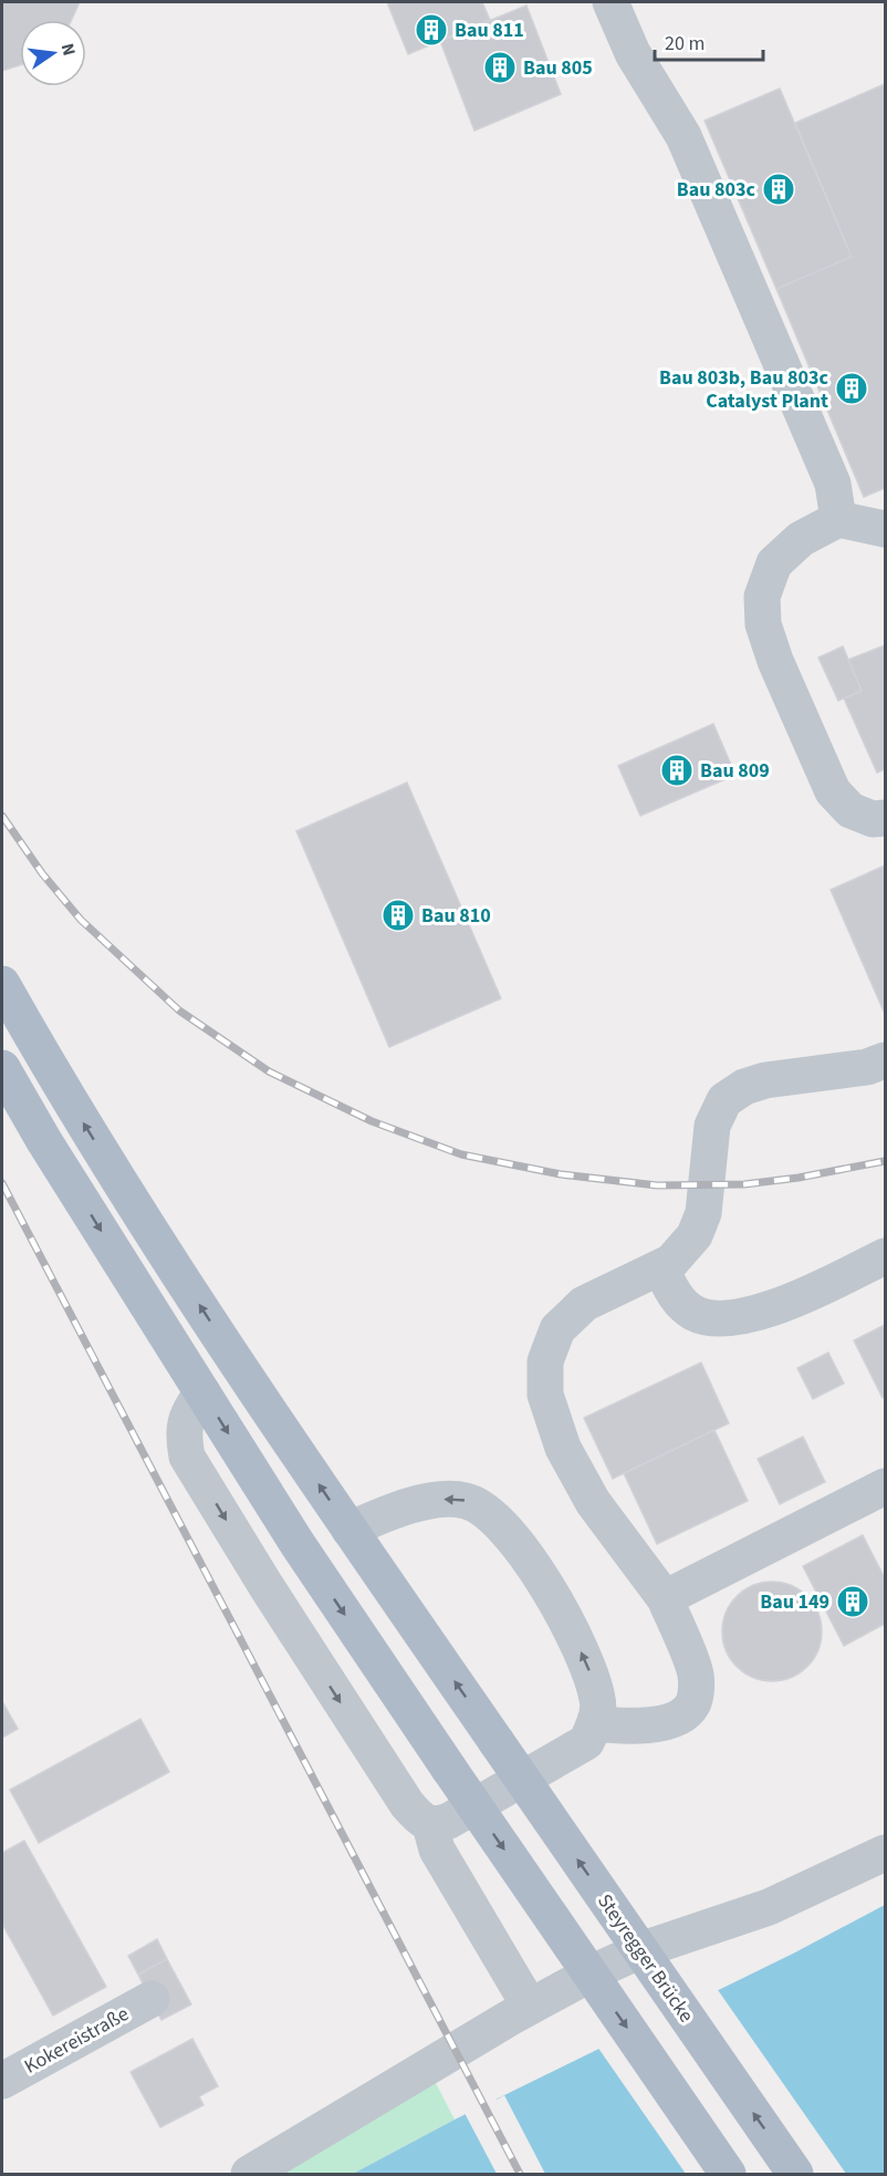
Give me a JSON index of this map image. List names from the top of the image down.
{
  "streets": {
    "main road": ["Steyregger Brücke"],
    "street": ["Kokereistraße"]
  },
  "places": {
    "building": [
      "Bau 811",
      "Bau 805",
      "Bau 803c",
      "Bau 803b, Bau 803c Catalyst Plant",
      "Bau 809",
      "Bau 810",
      "Bau 149"
    ]
  },
  "scale_bar": "20 m",
  "north": "right"
}
